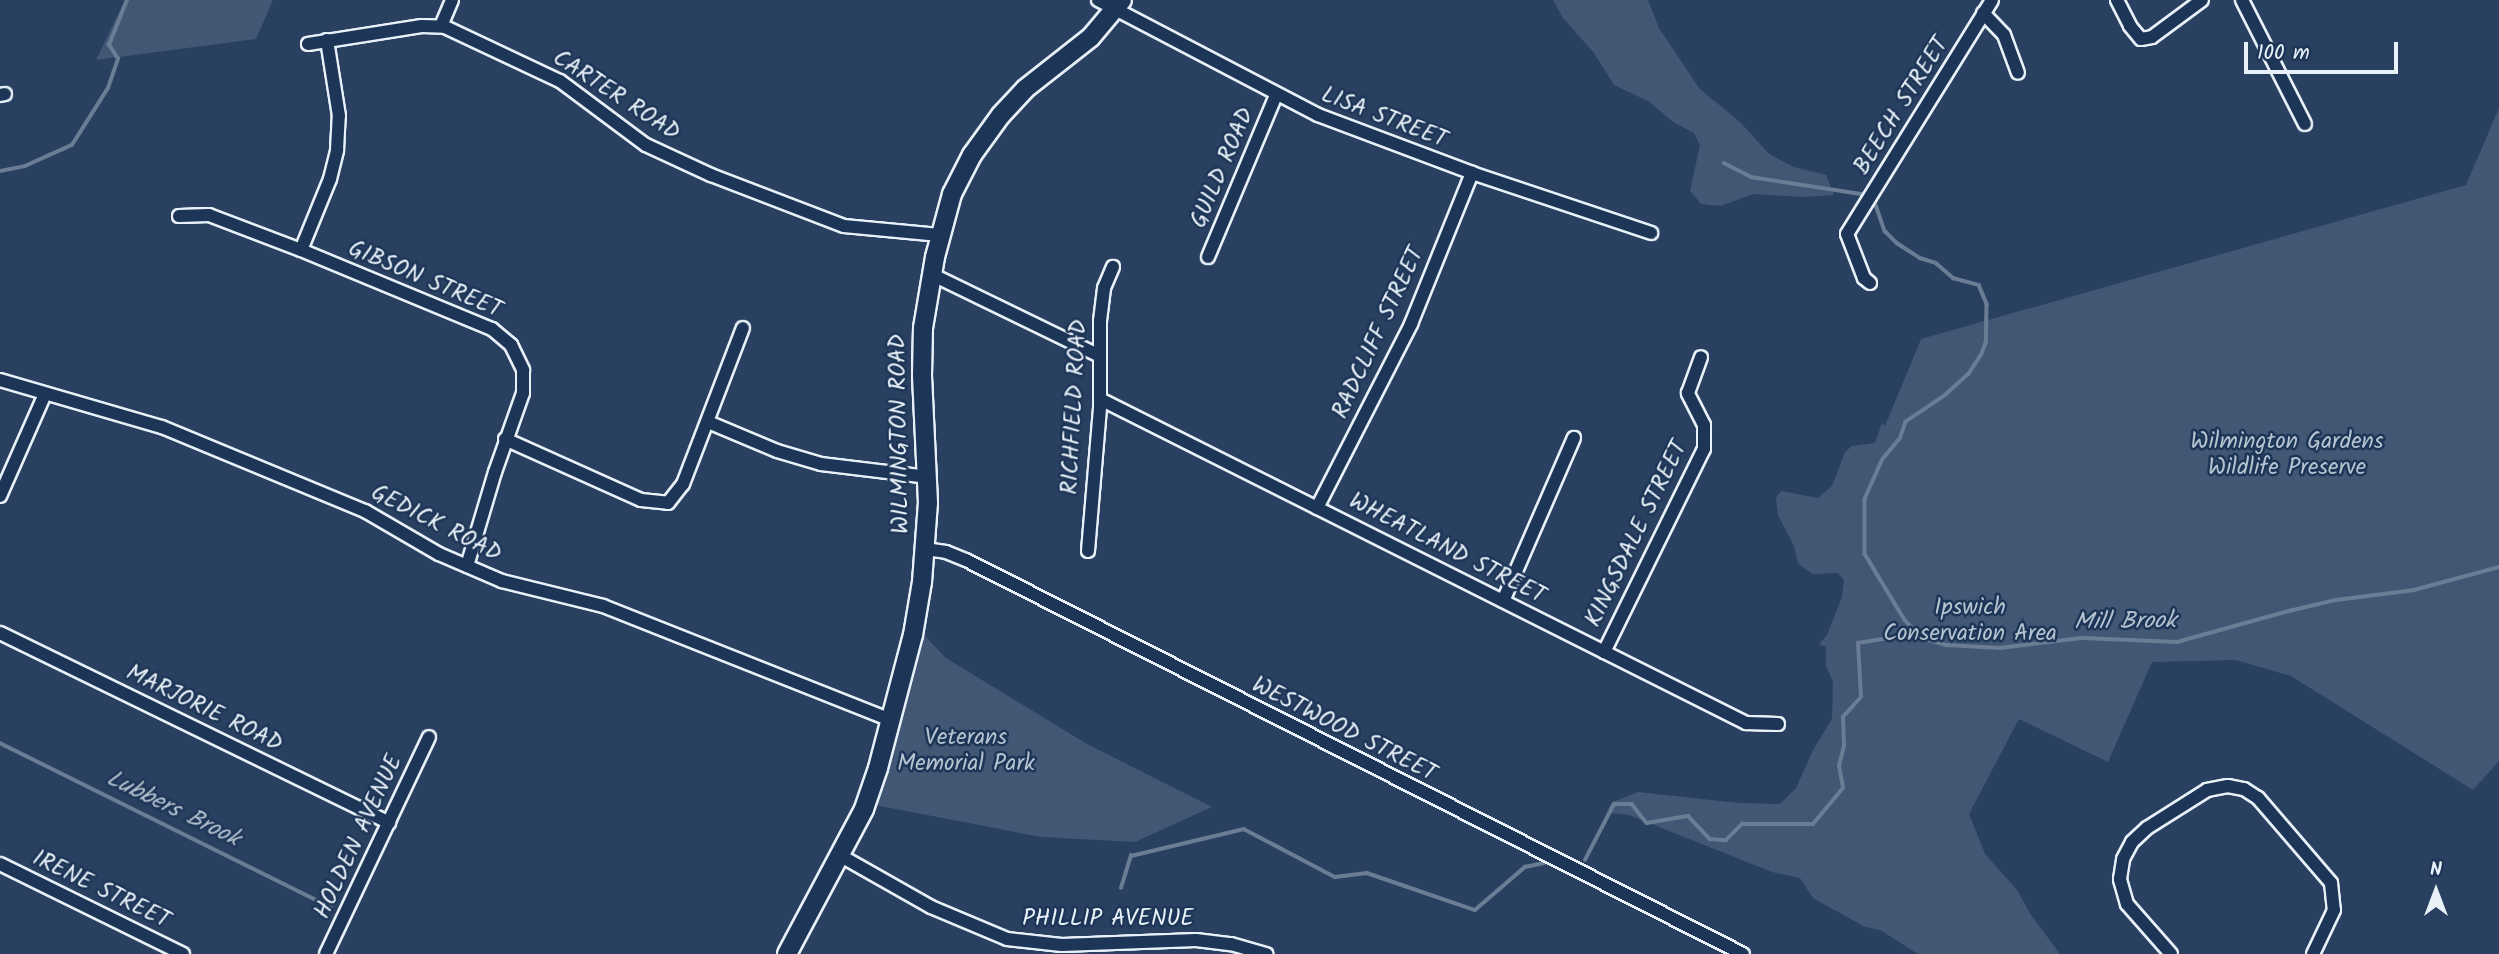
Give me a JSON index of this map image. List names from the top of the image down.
{
  "streets": {
    "main road": ["WILMINGTON ROAD"],
    "street": [
      "CARTER ROAD",
      "BEECH STREET",
      "LISA STREET",
      "GUILD ROAD",
      "GIBSON STREET",
      "RADCLIFF STREET",
      "RICHFIELD ROAD",
      "GEDICK ROAD",
      "KINGSDALE STREET",
      "WHEATLAND STREET",
      "MARJORIE ROAD",
      "WESTWOOD STREET",
      "HOLDEN AVENUE",
      "IRENE STREET",
      "PHILLIP AVENUE"
    ]
  },
  "crossings": [
    ["CARTER ROAD", "WILMINGTON ROAD"],
    ["LISA STREET", "GUILD ROAD"],
    ["LISA STREET", "RADCLIFF STREET"],
    ["LISA STREET", "WILMINGTON ROAD"],
    ["GIBSON STREET", "GEDICK ROAD"],
    ["RADCLIFF STREET", "WHEATLAND STREET"],
    ["RICHFIELD ROAD", "WHEATLAND STREET"],
    ["WILMINGTON ROAD", "GEDICK ROAD"],
    ["WILMINGTON ROAD", "WESTWOOD STREET"],
    ["WILMINGTON ROAD", "PHILLIP AVENUE"],
    ["KINGSDALE STREET", "WHEATLAND STREET"],
    ["MARJORIE ROAD", "HOLDEN AVENUE"]
  ],
  "water": ["Mill Brook", "Lubbers Brook"],
  "parks": ["Wilmington Gardens Wildlife Preserve", "Ipswich Conservation Area", "Veterans Memorial Park"],
  "scale_bar": "100 m",
  "north": "top"
}
